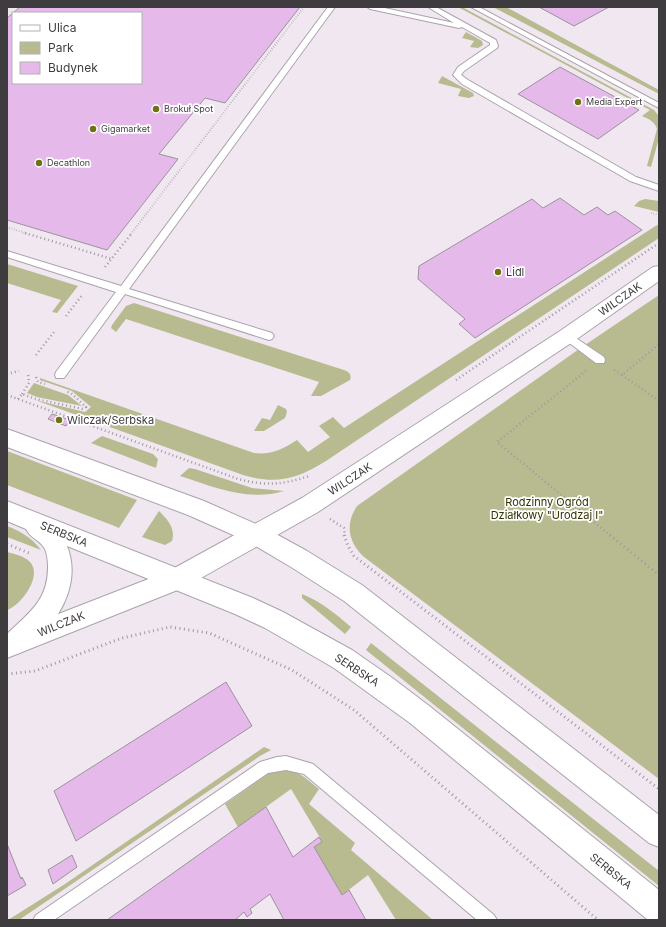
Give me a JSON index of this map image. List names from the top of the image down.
{
  "streets": {
    "street": ["WILCZAK", "SERBSKA"]
  },
  "crossings": [
    ["WILCZAK", "SERBSKA"]
  ],
  "parks": ["Rodzinny Ogród Działkowy \"Urodzaj I\""],
  "places": [
    "Media Expert",
    "Brokuł Spot",
    "Gigamarket",
    "Decathlon",
    "Lidl",
    "Wilczak/Serbska"
  ],
  "legend": ["Ulica", "Park", "Budynek"]
}
